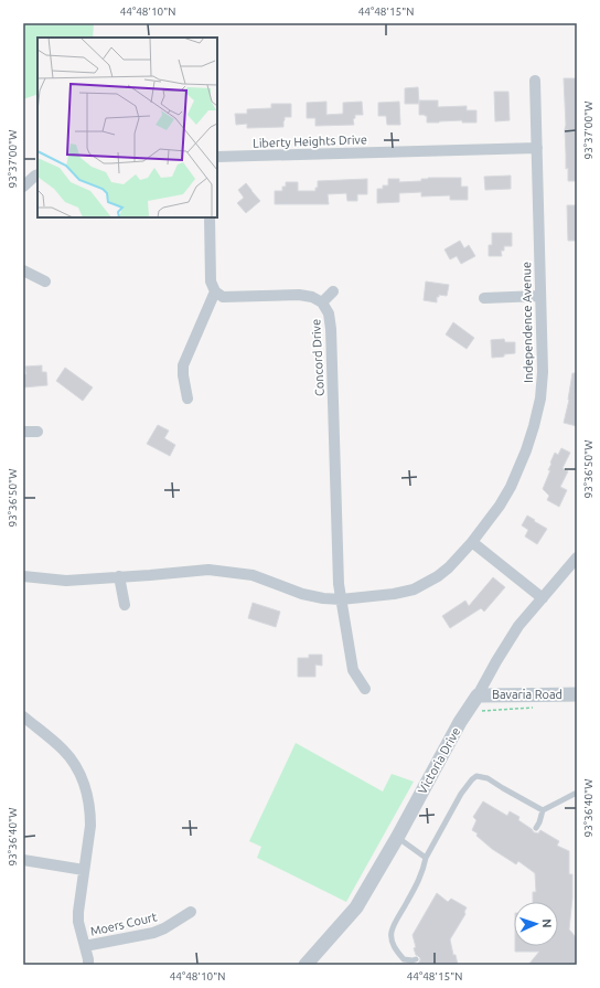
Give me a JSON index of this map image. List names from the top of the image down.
{
  "streets": {
    "street": [
      "Liberty Heights Drive",
      "Independence Avenue",
      "Concord Drive",
      "Bavaria Road",
      "Victoria Drive",
      "Moers Court"
    ]
  },
  "crossings": [
    ["Liberty Heights Drive", "Independence Avenue"],
    ["Independence Avenue", "Concord Drive"],
    ["Bavaria Road", "Victoria Drive"]
  ],
  "north": "right",
  "coordinates": [
    "44°48'10\"N",
    "44°48'15\"N",
    "93°37'00\"W",
    "93°36'50\"W",
    "93°36'40\"W"
  ]
}
